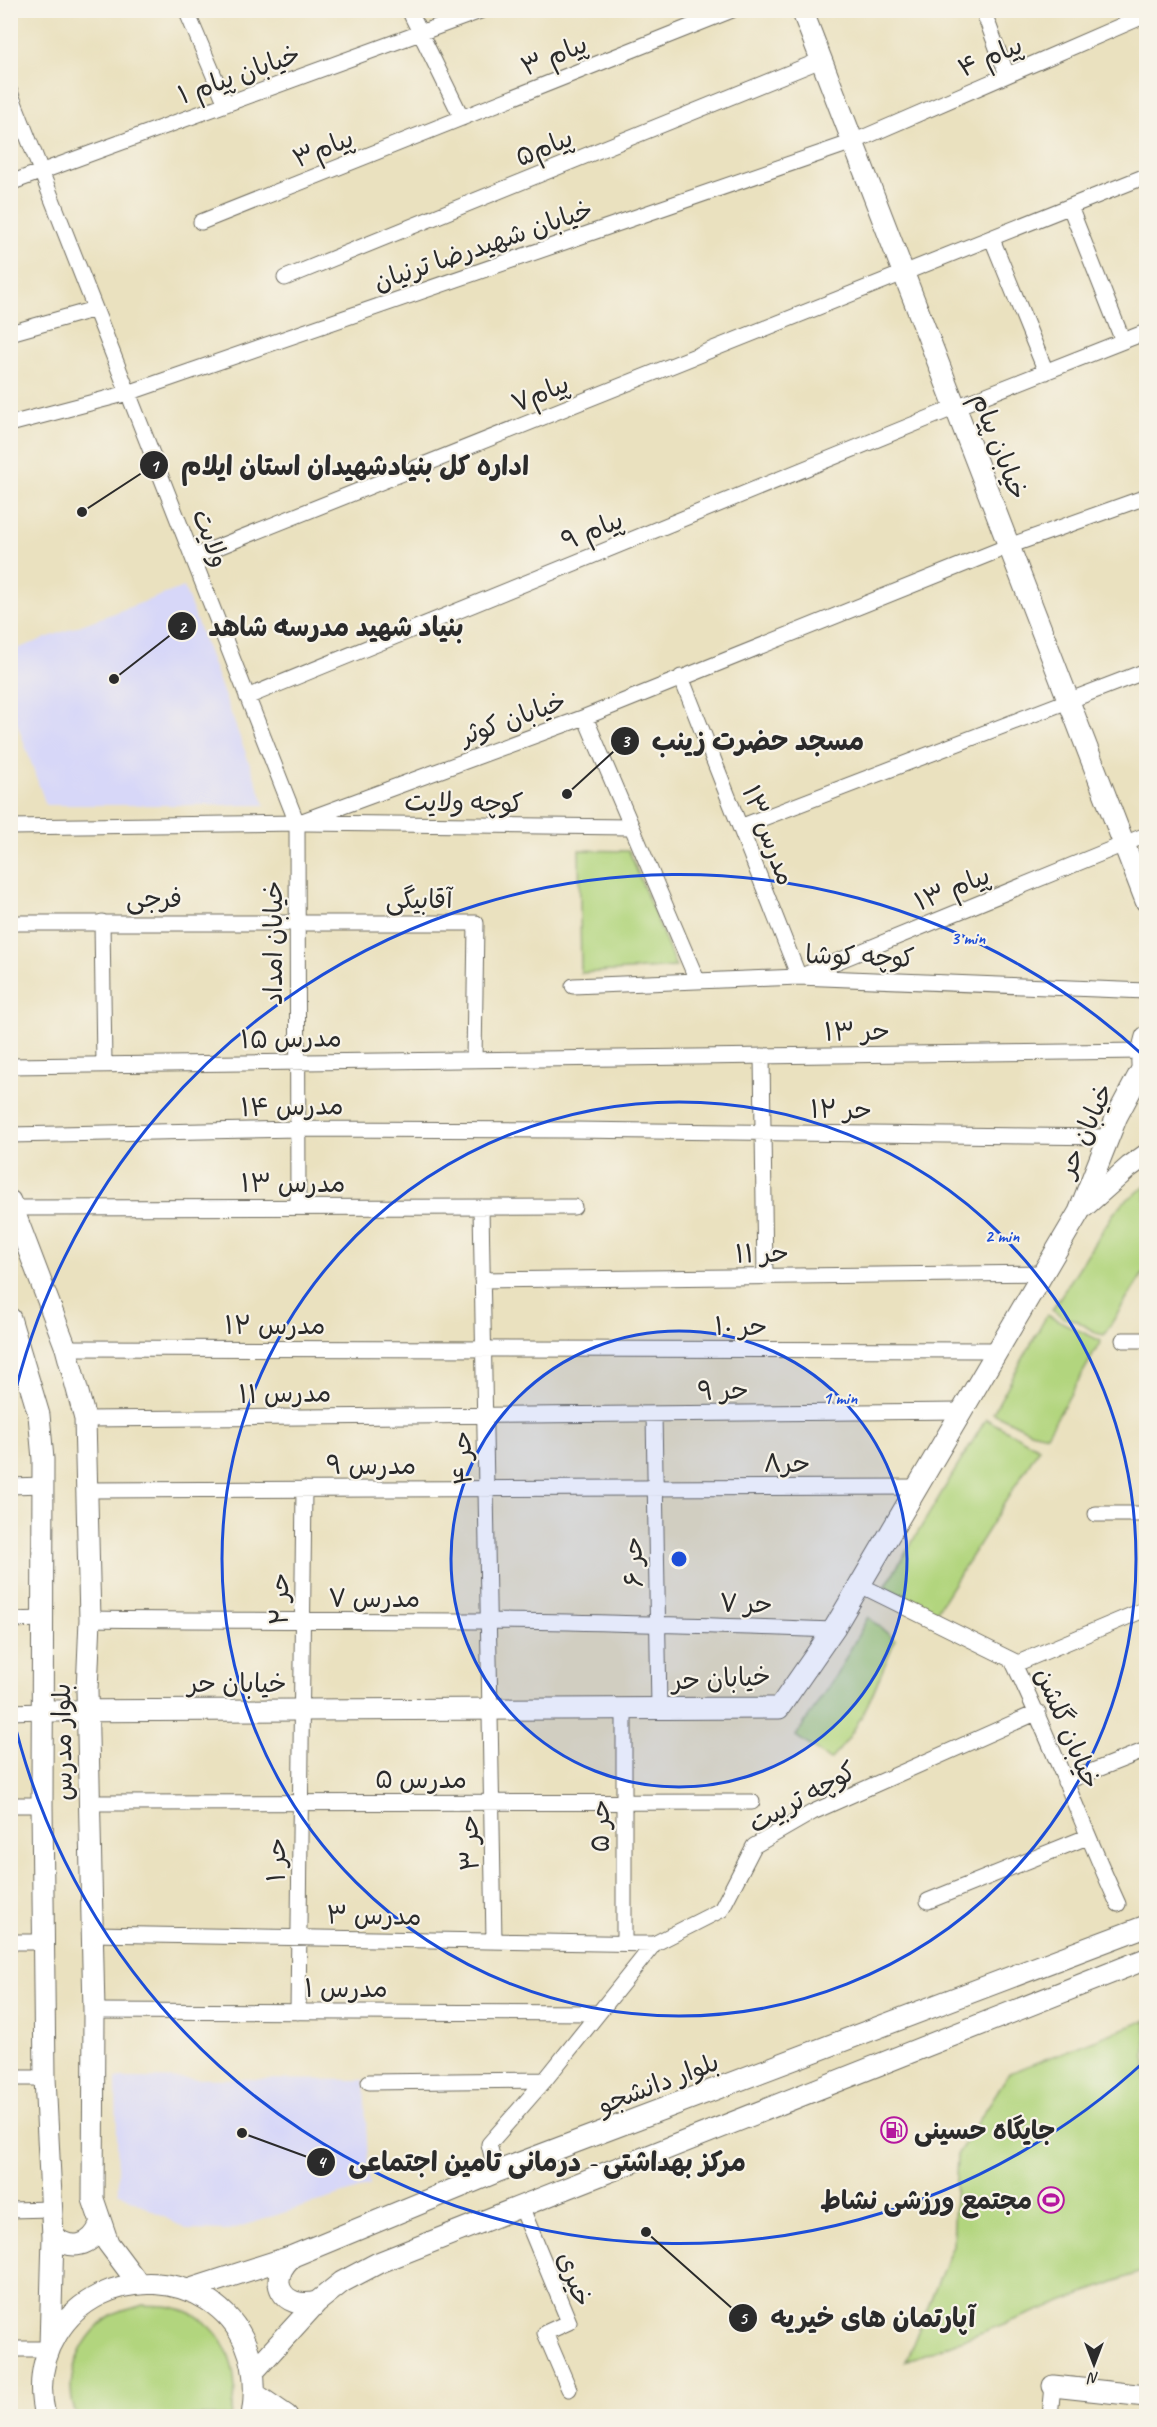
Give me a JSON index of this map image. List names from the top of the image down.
{
  "streets": {
    "main road": [
      "خیابان پیام",
      "خیابان حر",
      "بلوار مدرس",
      "بلوار دانشجو"
    ],
    "street": [
      "پیام ۳",
      "پیام ۴",
      "خیابان پیام ۱",
      "پیام۵",
      "پیام۳",
      "خیابان شهیدرضا ترنیان",
      "پیام۷",
      "پیام ۹",
      "ولایت",
      "خیابان کوثر",
      "کوچه ولایت",
      "مدرس ۱۳",
      "پیام ۱۳",
      "فرجی",
      "آقابیگی",
      "خیابان امداد",
      "کوچه کوشا",
      "۱۳ حر",
      "مدرس ۱۵",
      "مدرس ۱۴",
      "حر ۱۲",
      "حر ۱۱",
      "مدرس ۱۲",
      "حر ۱۰",
      "حر ۹",
      "مدرس ۱۱",
      "حر ۴",
      "حر۸",
      "مدرس ۹",
      "حر ۶",
      "مدرس ۷",
      "حر ۲",
      "حر ۷",
      "خیابان گلشن",
      "مدرس ۵",
      "کوچه تربیت",
      "حر ۵",
      "حر ۳",
      "حر ۱",
      "مدرس ۳",
      "مدرس ۱",
      "خیری"
    ]
  },
  "crossings": [
    ["پیام ۳", "پیام۳"],
    ["پیام ۴", "خیابان شهیدرضا ترنیان"],
    ["پیام ۴", "خیابان پیام"],
    ["خیابان پیام ۱", "ولایت"],
    ["پیام۵", "خیابان پیام"],
    ["خیابان شهیدرضا ترنیان", "خیابان پیام"],
    ["خیابان شهیدرضا ترنیان", "ولایت"],
    ["پیام۷", "خیابان پیام"],
    ["پیام۷", "ولایت"],
    ["خیابان پیام", "پیام ۹"],
    ["خیابان پیام", "خیابان کوثر"],
    ["خیابان پیام", "پیام ۱۳"],
    ["پیام ۹", "ولایت"],
    ["ولایت", "خیابان کوثر"],
    ["ولایت", "کوچه ولایت"],
    ["ولایت", "خیابان امداد"],
    ["خیابان کوثر", "کوچه ولایت"],
    ["خیابان کوثر", "مدرس ۱۳"],
    ["خیابان کوثر", "خیابان امداد"],
    ["کوچه ولایت", "خیابان امداد"],
    ["مدرس ۱۳", "پیام ۱۳"],
    ["مدرس ۱۳", "خیابان امداد"],
    ["مدرس ۱۳", "کوچه کوشا"],
    ["مدرس ۱۳", "حر ۴"],
    ["مدرس ۱۳", "بلوار مدرس"],
    ["پیام ۱۳", "کوچه کوشا"],
    ["فرجی", "آقابیگی"],
    ["فرجی", "خیابان امداد"],
    ["آقابیگی", "خیابان امداد"],
    ["آقابیگی", "مدرس ۱۵"],
    ["خیابان امداد", "مدرس ۱۵"],
    ["خیابان امداد", "مدرس ۱۴"],
    ["۱۳ حر", "مدرس ۱۵"],
    ["۱۳ حر", "خیابان حر"],
    ["مدرس ۱۴", "حر ۱۲"],
    ["حر ۱۲", "خیابان حر"],
    ["خیابان حر", "حر ۱۱"],
    ["خیابان حر", "حر ۱۰"],
    ["خیابان حر", "حر ۹"],
    ["خیابان حر", "حر ۴"],
    ["خیابان حر", "حر۸"],
    ["خیابان حر", "حر ۶"],
    ["خیابان حر", "حر ۲"],
    ["خیابان حر", "حر ۷"],
    ["خیابان حر", "خیابان گلشن"],
    ["خیابان حر", "بلوار مدرس"],
    ["خیابان حر", "حر ۵"],
    ["خیابان حر", "حر ۳"],
    ["خیابان حر", "حر ۱"],
    ["حر ۱۱", "حر ۴"],
    ["مدرس ۱۲", "حر ۱۰"],
    ["مدرس ۱۲", "حر ۴"],
    ["مدرس ۱۲", "بلوار مدرس"],
    ["حر ۱۰", "حر ۴"],
    ["حر ۹", "مدرس ۱۱"],
    ["حر ۹", "حر ۴"],
    ["حر ۹", "حر ۶"],
    ["مدرس ۱۱", "حر ۴"],
    ["مدرس ۱۱", "بلوار مدرس"],
    ["حر ۴", "مدرس ۹"],
    ["حر ۴", "مدرس ۷"],
    ["حر ۴", "حر ۳"],
    ["حر۸", "مدرس ۹"],
    ["حر۸", "حر ۶"],
    ["مدرس ۹", "حر ۶"],
    ["مدرس ۹", "حر ۲"],
    ["مدرس ۹", "بلوار مدرس"],
    ["حر ۶", "مدرس ۷"],
    ["حر ۶", "حر ۷"],
    ["مدرس ۷", "حر ۲"],
    ["مدرس ۷", "حر ۷"],
    ["مدرس ۷", "بلوار مدرس"],
    ["حر ۲", "حر ۱"],
    ["خیابان گلشن", "کوچه تربیت"],
    ["بلوار مدرس", "مدرس ۵"],
    ["بلوار مدرس", "مدرس ۳"],
    ["بلوار مدرس", "مدرس ۱"],
    ["مدرس ۵", "حر ۵"],
    ["مدرس ۵", "حر ۳"],
    ["مدرس ۵", "حر ۱"],
    ["کوچه تربیت", "مدرس ۳"],
    ["کوچه تربیت", "مدرس ۱"],
    ["کوچه تربیت", "بلوار دانشجو"],
    ["حر ۵", "مدرس ۳"],
    ["حر ۳", "مدرس ۳"],
    ["حر ۱", "مدرس ۳"],
    ["حر ۱", "مدرس ۱"]
  ],
  "places": {
    "other": [
      "اداره کل بنیادشهیدان استان ایلام",
      "بنیاد شهید مدرسه شاهد",
      "مسجد حضرت زینب",
      "مرکز بهداشتی - درمانی تامین اجتماعی",
      "آپارتمان های خیریه"
    ],
    "fuel station": ["جایگاه حسینی"],
    "sports": ["مجتمع ورزشی نشاط"]
  },
  "north": "bottom",
  "rings": ["3 min", "2 min", "1 min"]
}
